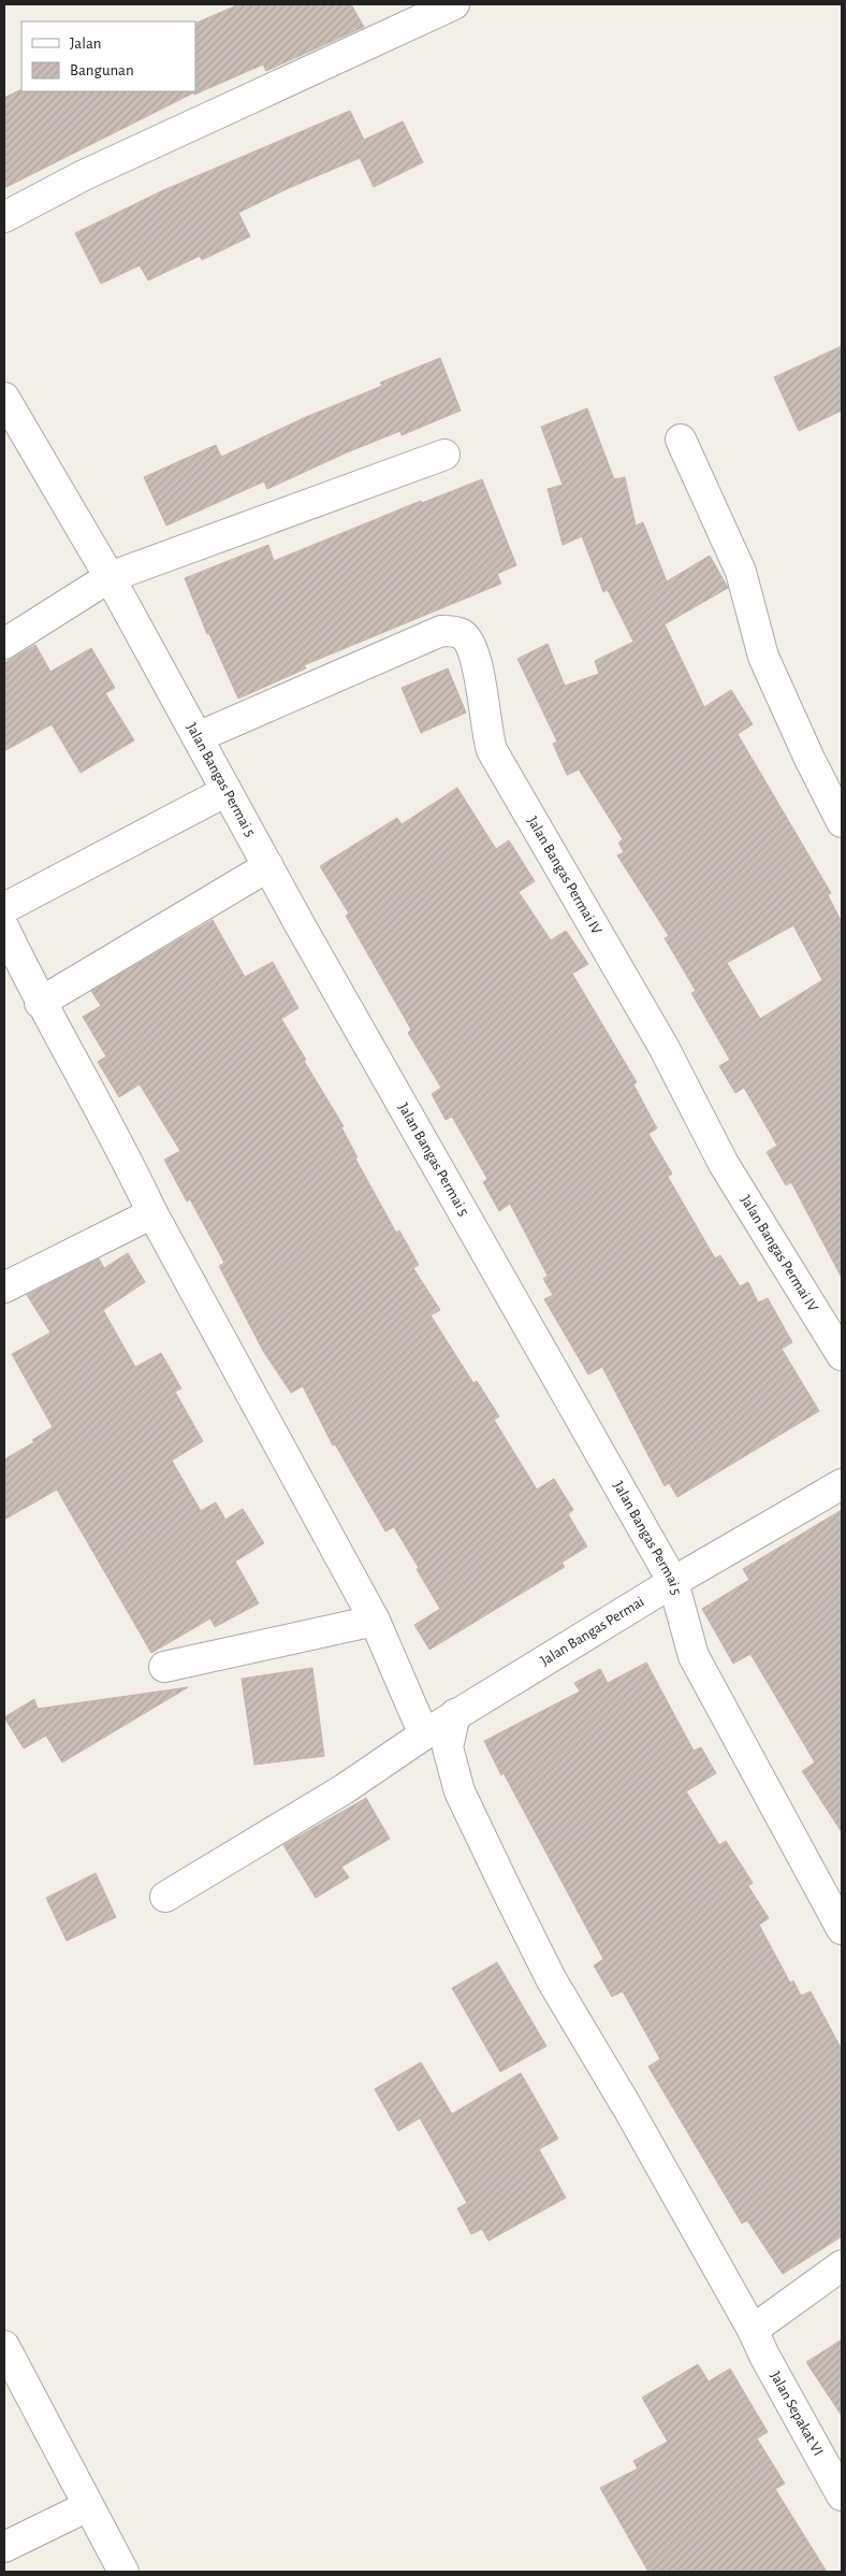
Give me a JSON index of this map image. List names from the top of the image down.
{
  "streets": {
    "street": [
      "Jalan Bangas Permai 5",
      "Jalan Bangas Permai IV",
      "Jalan Bangas Permai",
      "Jalan Sepakat VI"
    ]
  },
  "crossings": [
    ["Jalan Bangas Permai 5", "Jalan Bangas Permai IV"],
    ["Jalan Bangas Permai 5", "Jalan Bangas Permai"],
    ["Jalan Bangas Permai", "Jalan Sepakat VI"]
  ],
  "legend": ["Jalan", "Bangunan"]
}
